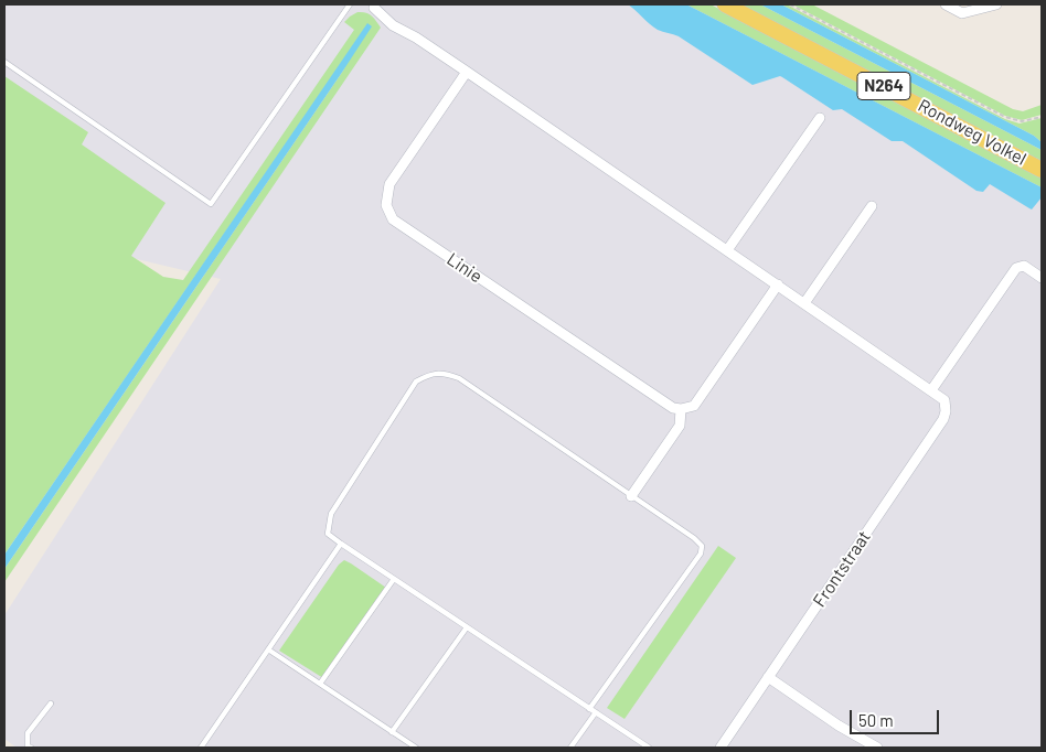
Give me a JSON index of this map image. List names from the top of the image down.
{
  "streets": {
    "main road": ["N264", "Rondweg Volkel"],
    "street": ["Linie", "Frontstraat"]
  },
  "scale_bar": "50 m"
}
